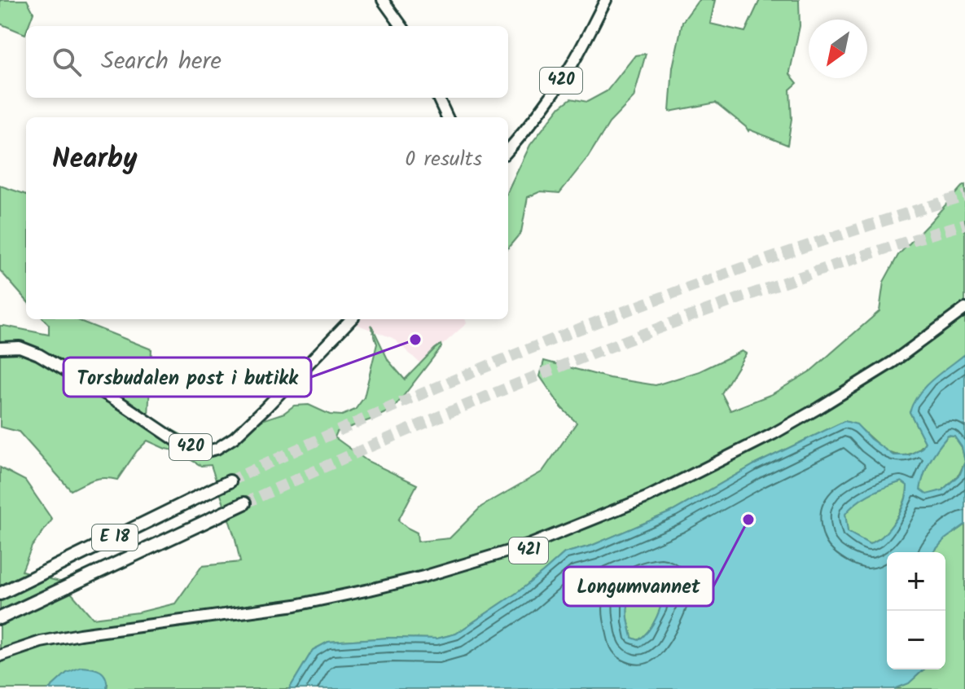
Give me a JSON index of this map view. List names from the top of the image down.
{
  "streets": {
    "highway": ["E 18"],
    "main road": ["420", "421"]
  },
  "places": ["Torsbudalen post i butikk", "Longumvannet"],
  "north": "bottom left",
  "page": {
    "search": "Search here",
    "heading": ["Nearby", "0 results"],
    "map_buttons": ["+", "−"]
  }
}
